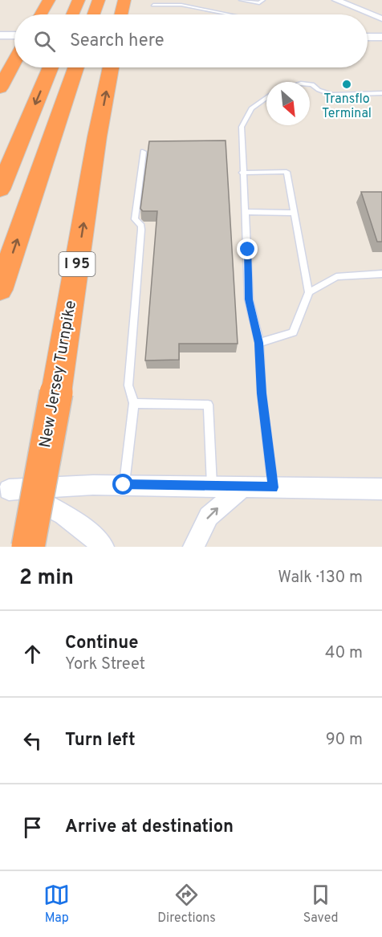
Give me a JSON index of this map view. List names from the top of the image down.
{
  "streets": {
    "highway": ["I 95", "New Jersey Turnpike"]
  },
  "places": ["Transflo Terminal"],
  "north": "bottom right",
  "page": {
    "search": "Search here",
    "heading": ["2 min", "Walk · 130 m"],
    "list": [
      ["Continue", "York Street", "40 m"],
      ["Turn left", "90 m"],
      "Arrive at destination"
    ],
    "nav": ["Map", "Directions", "Saved"]
  }
}
